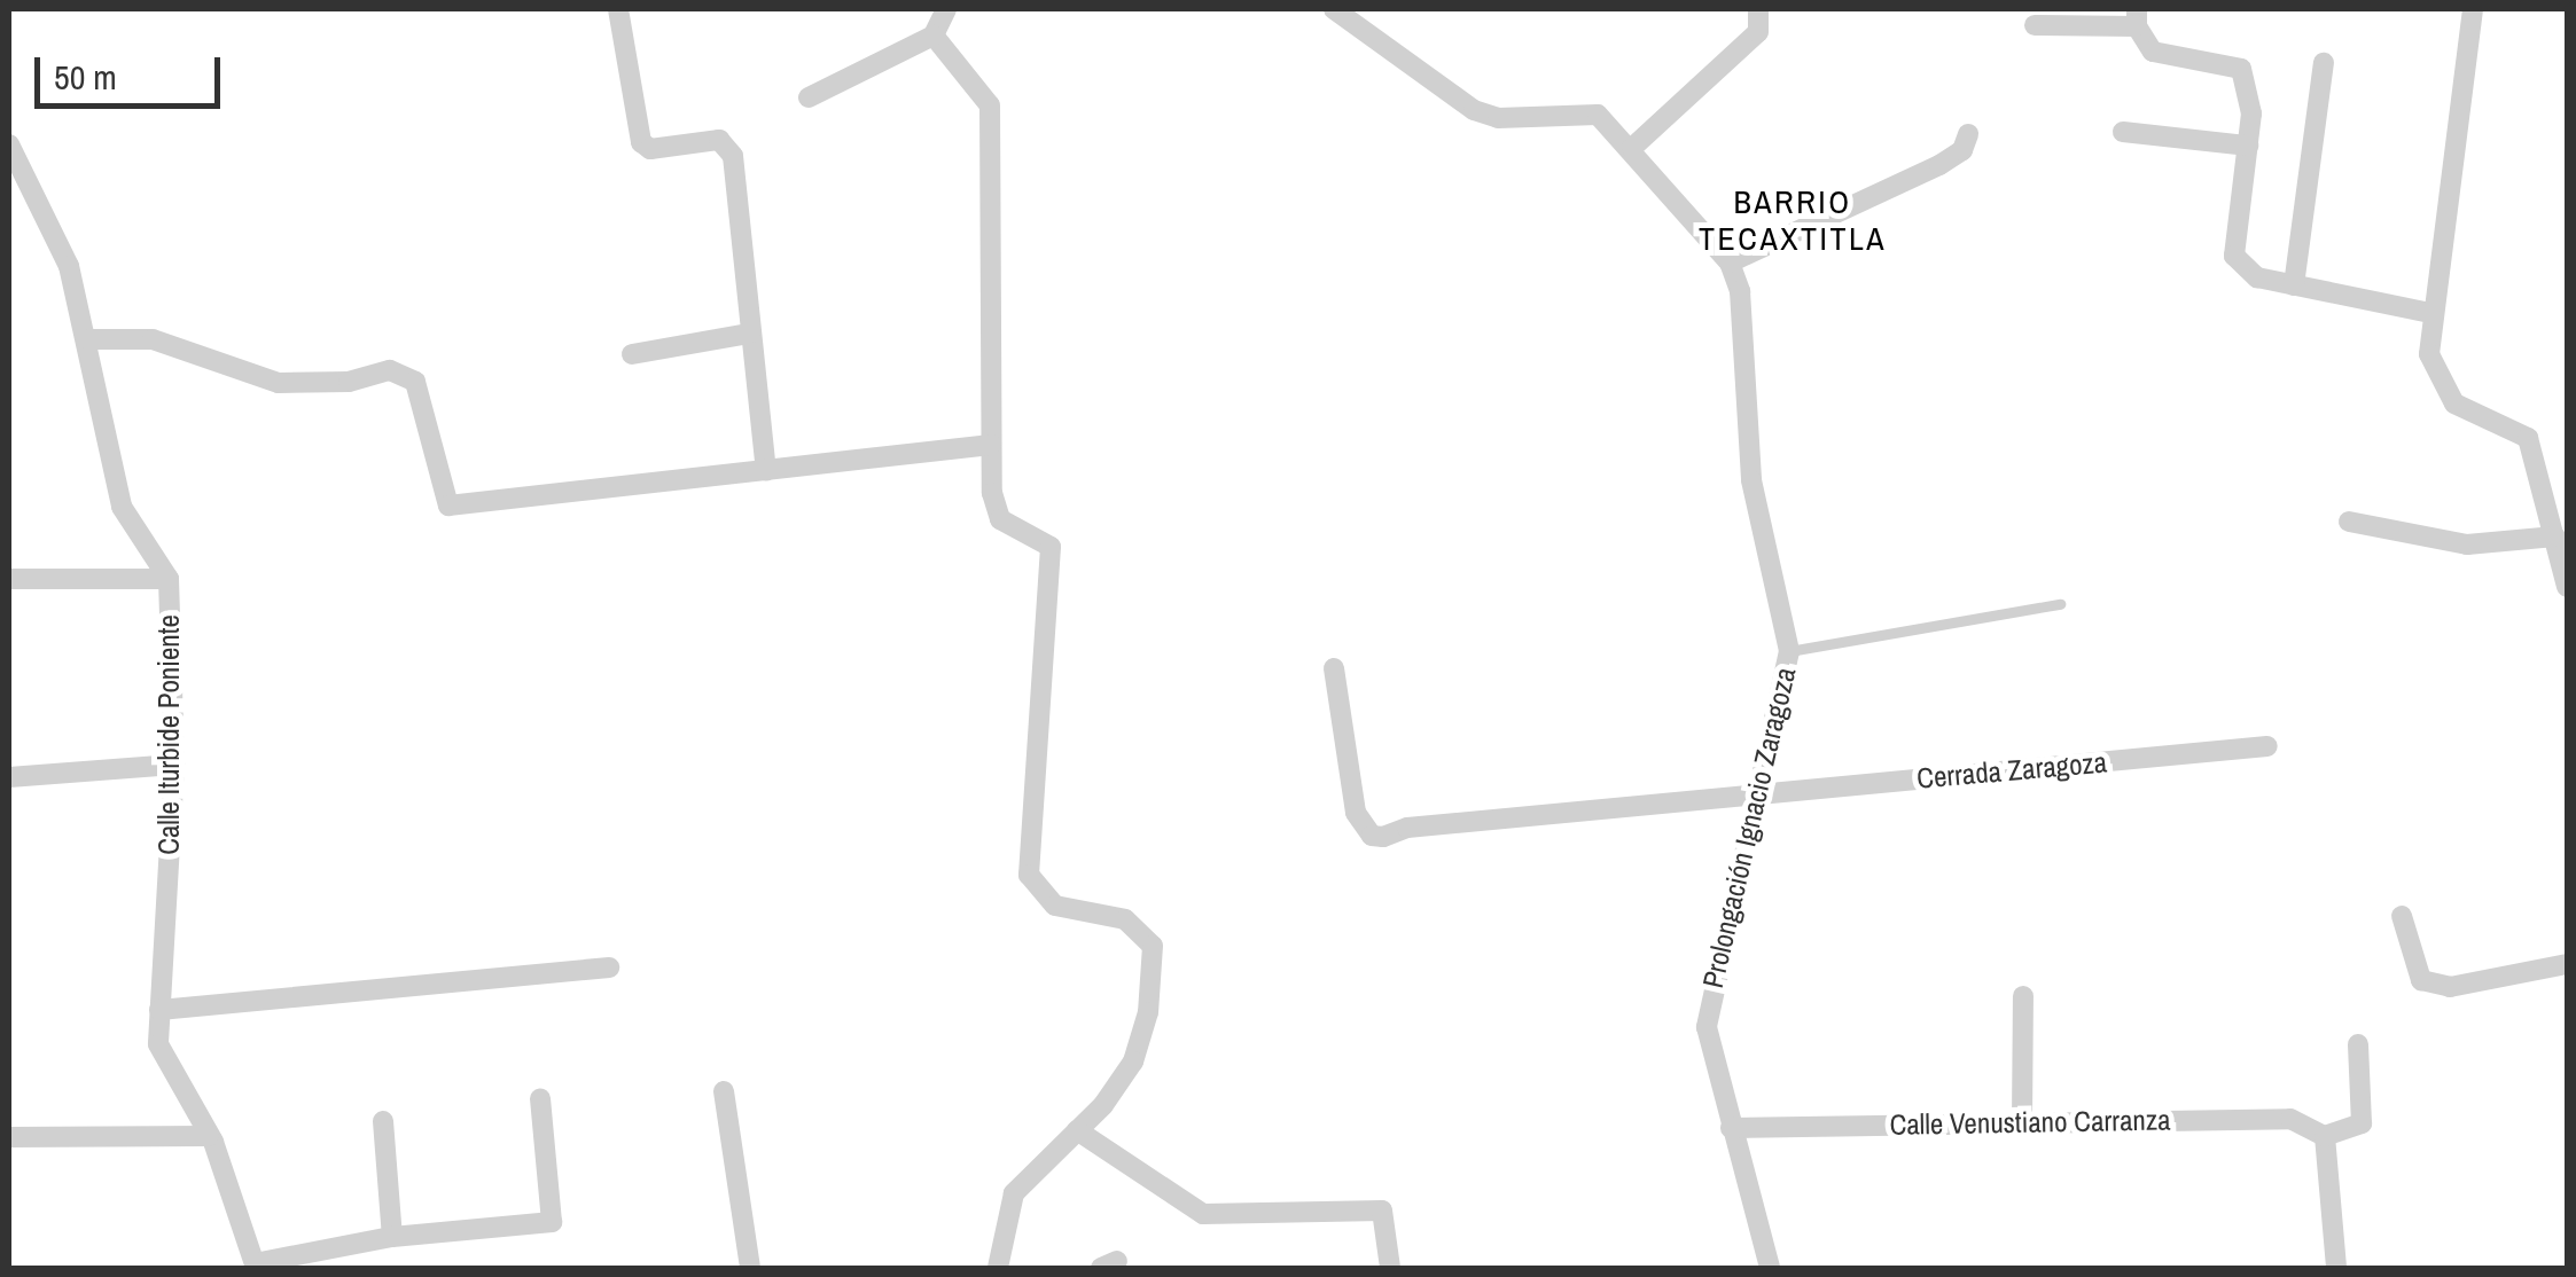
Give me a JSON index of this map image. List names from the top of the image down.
{
  "streets": {
    "street": [
      "Calle Iturbide Poniente",
      "Cerrada Zaragoza",
      "Prolongación Ignacio Zaragoza",
      "Calle Venustiano Carranza"
    ]
  },
  "crossings": [
    ["Cerrada Zaragoza", "Prolongación Ignacio Zaragoza"],
    ["Prolongación Ignacio Zaragoza", "Calle Venustiano Carranza"]
  ],
  "districts": ["BARRIO TECAXTITLA"],
  "scale_bar": "50 m"
}
